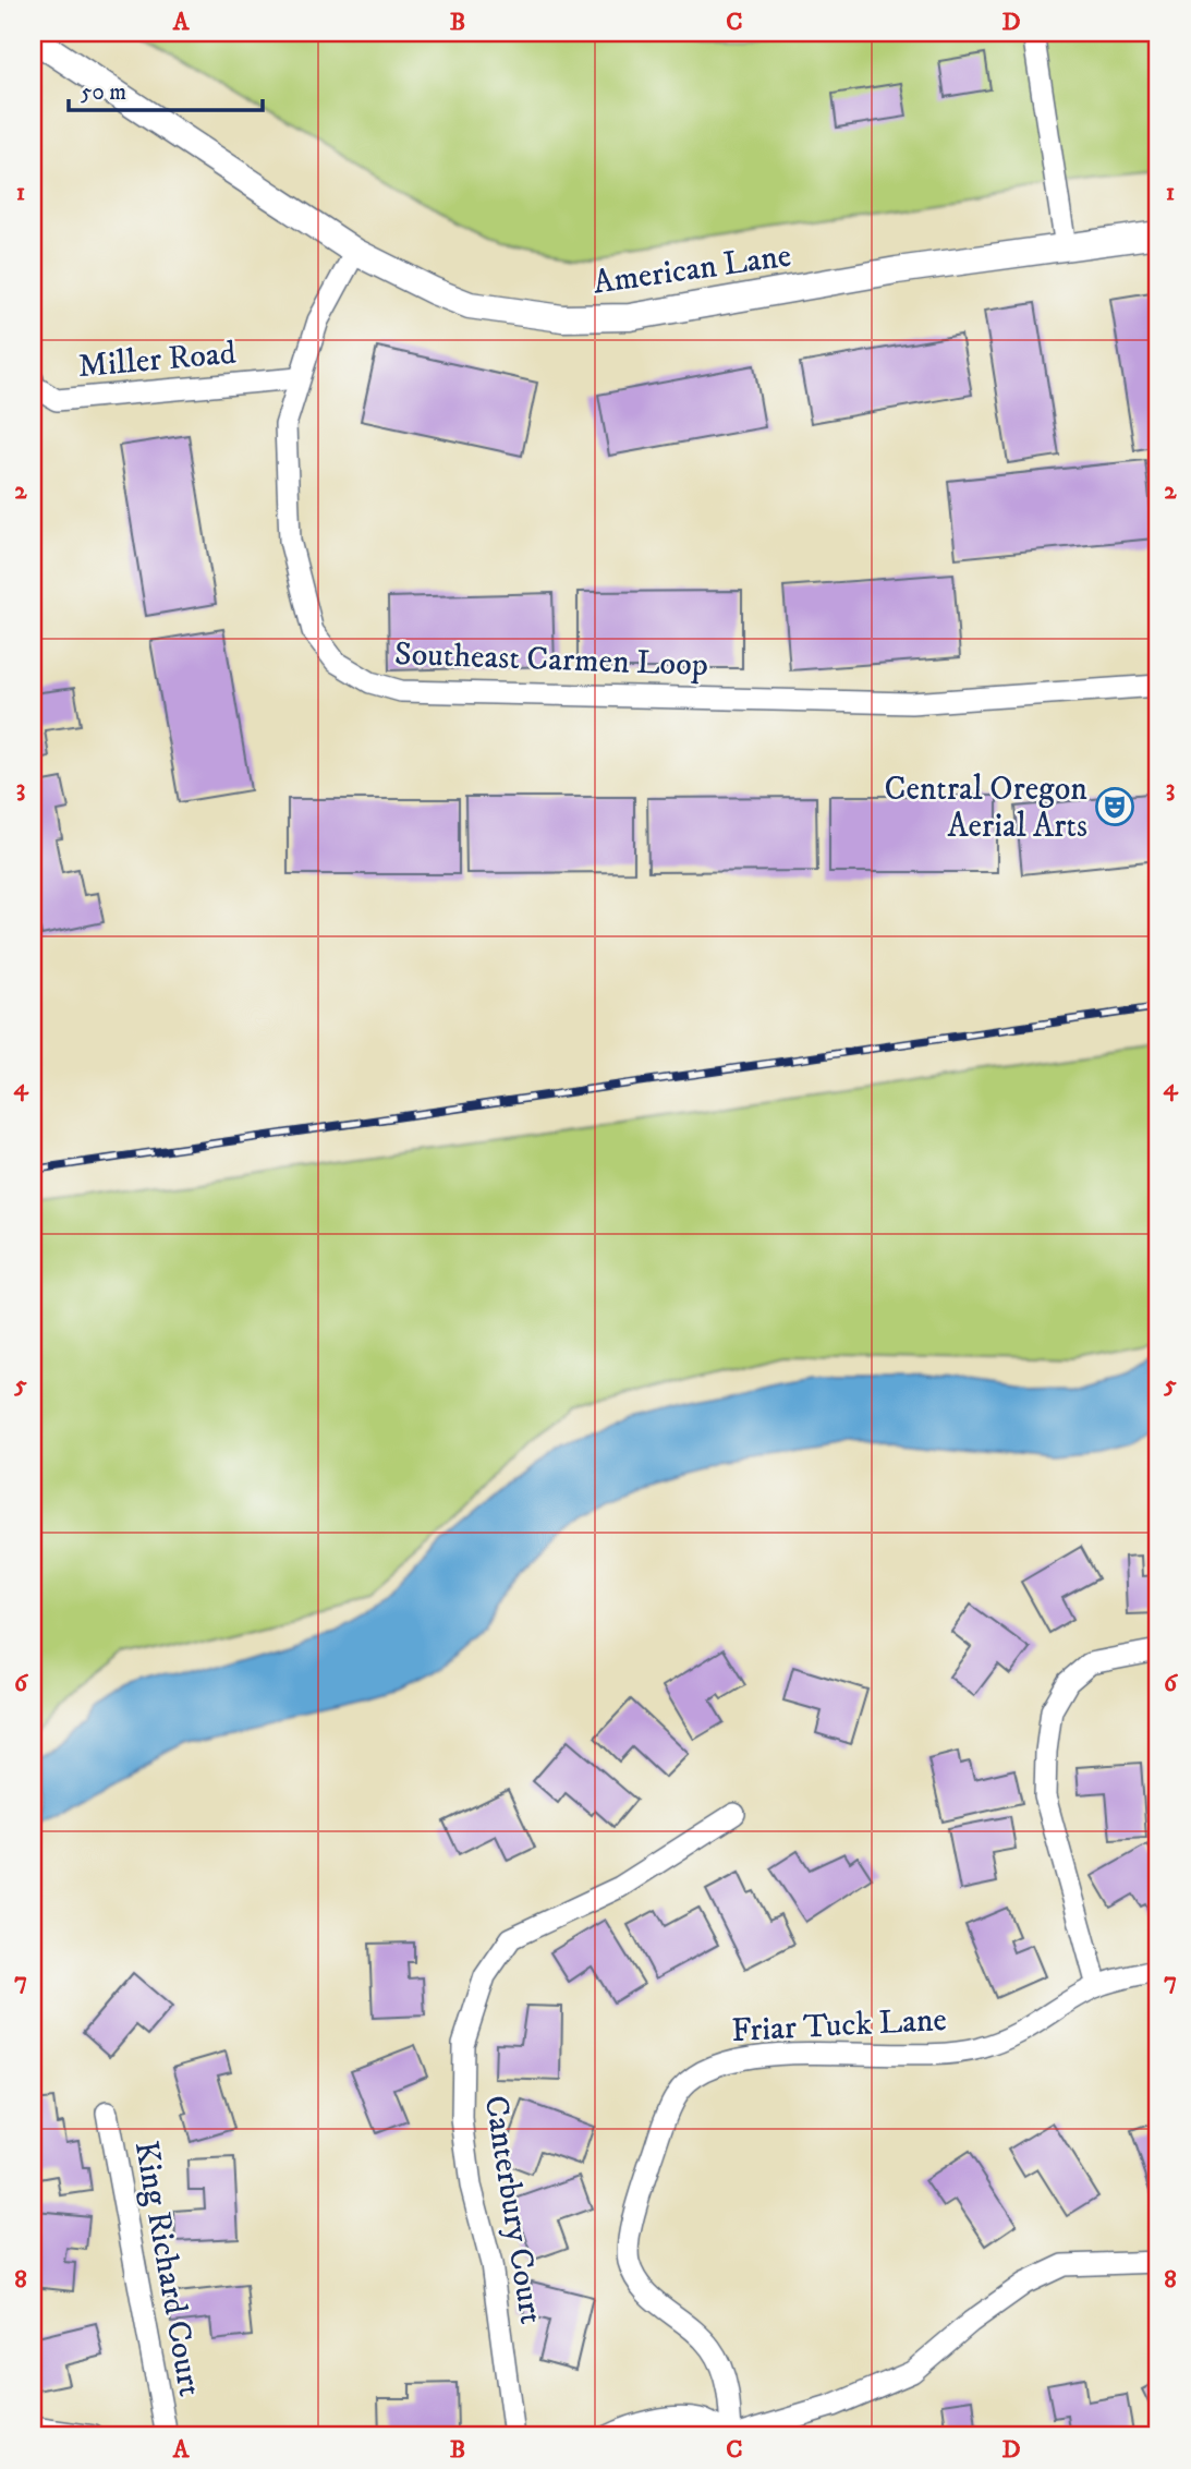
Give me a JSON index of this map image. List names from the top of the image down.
{
  "streets": {
    "street": [
      "American Lane",
      "Miller Road",
      "Southeast Carmen Loop",
      "Friar Tuck Lane",
      "Canterbury Court",
      "King Richard Court"
    ]
  },
  "crossings": [
    ["American Lane", "Southeast Carmen Loop"],
    ["Miller Road", "Southeast Carmen Loop"]
  ],
  "places": {
    "theatre": ["Central Oregon Aerial Arts"]
  },
  "scale_bar": "50 m",
  "grid": {
    "columns": [
      "A",
      "B",
      "C",
      "D"
    ],
    "rows": [
      "1",
      "2",
      "3",
      "4",
      "5",
      "6",
      "7",
      "8"
    ]
  }
}
